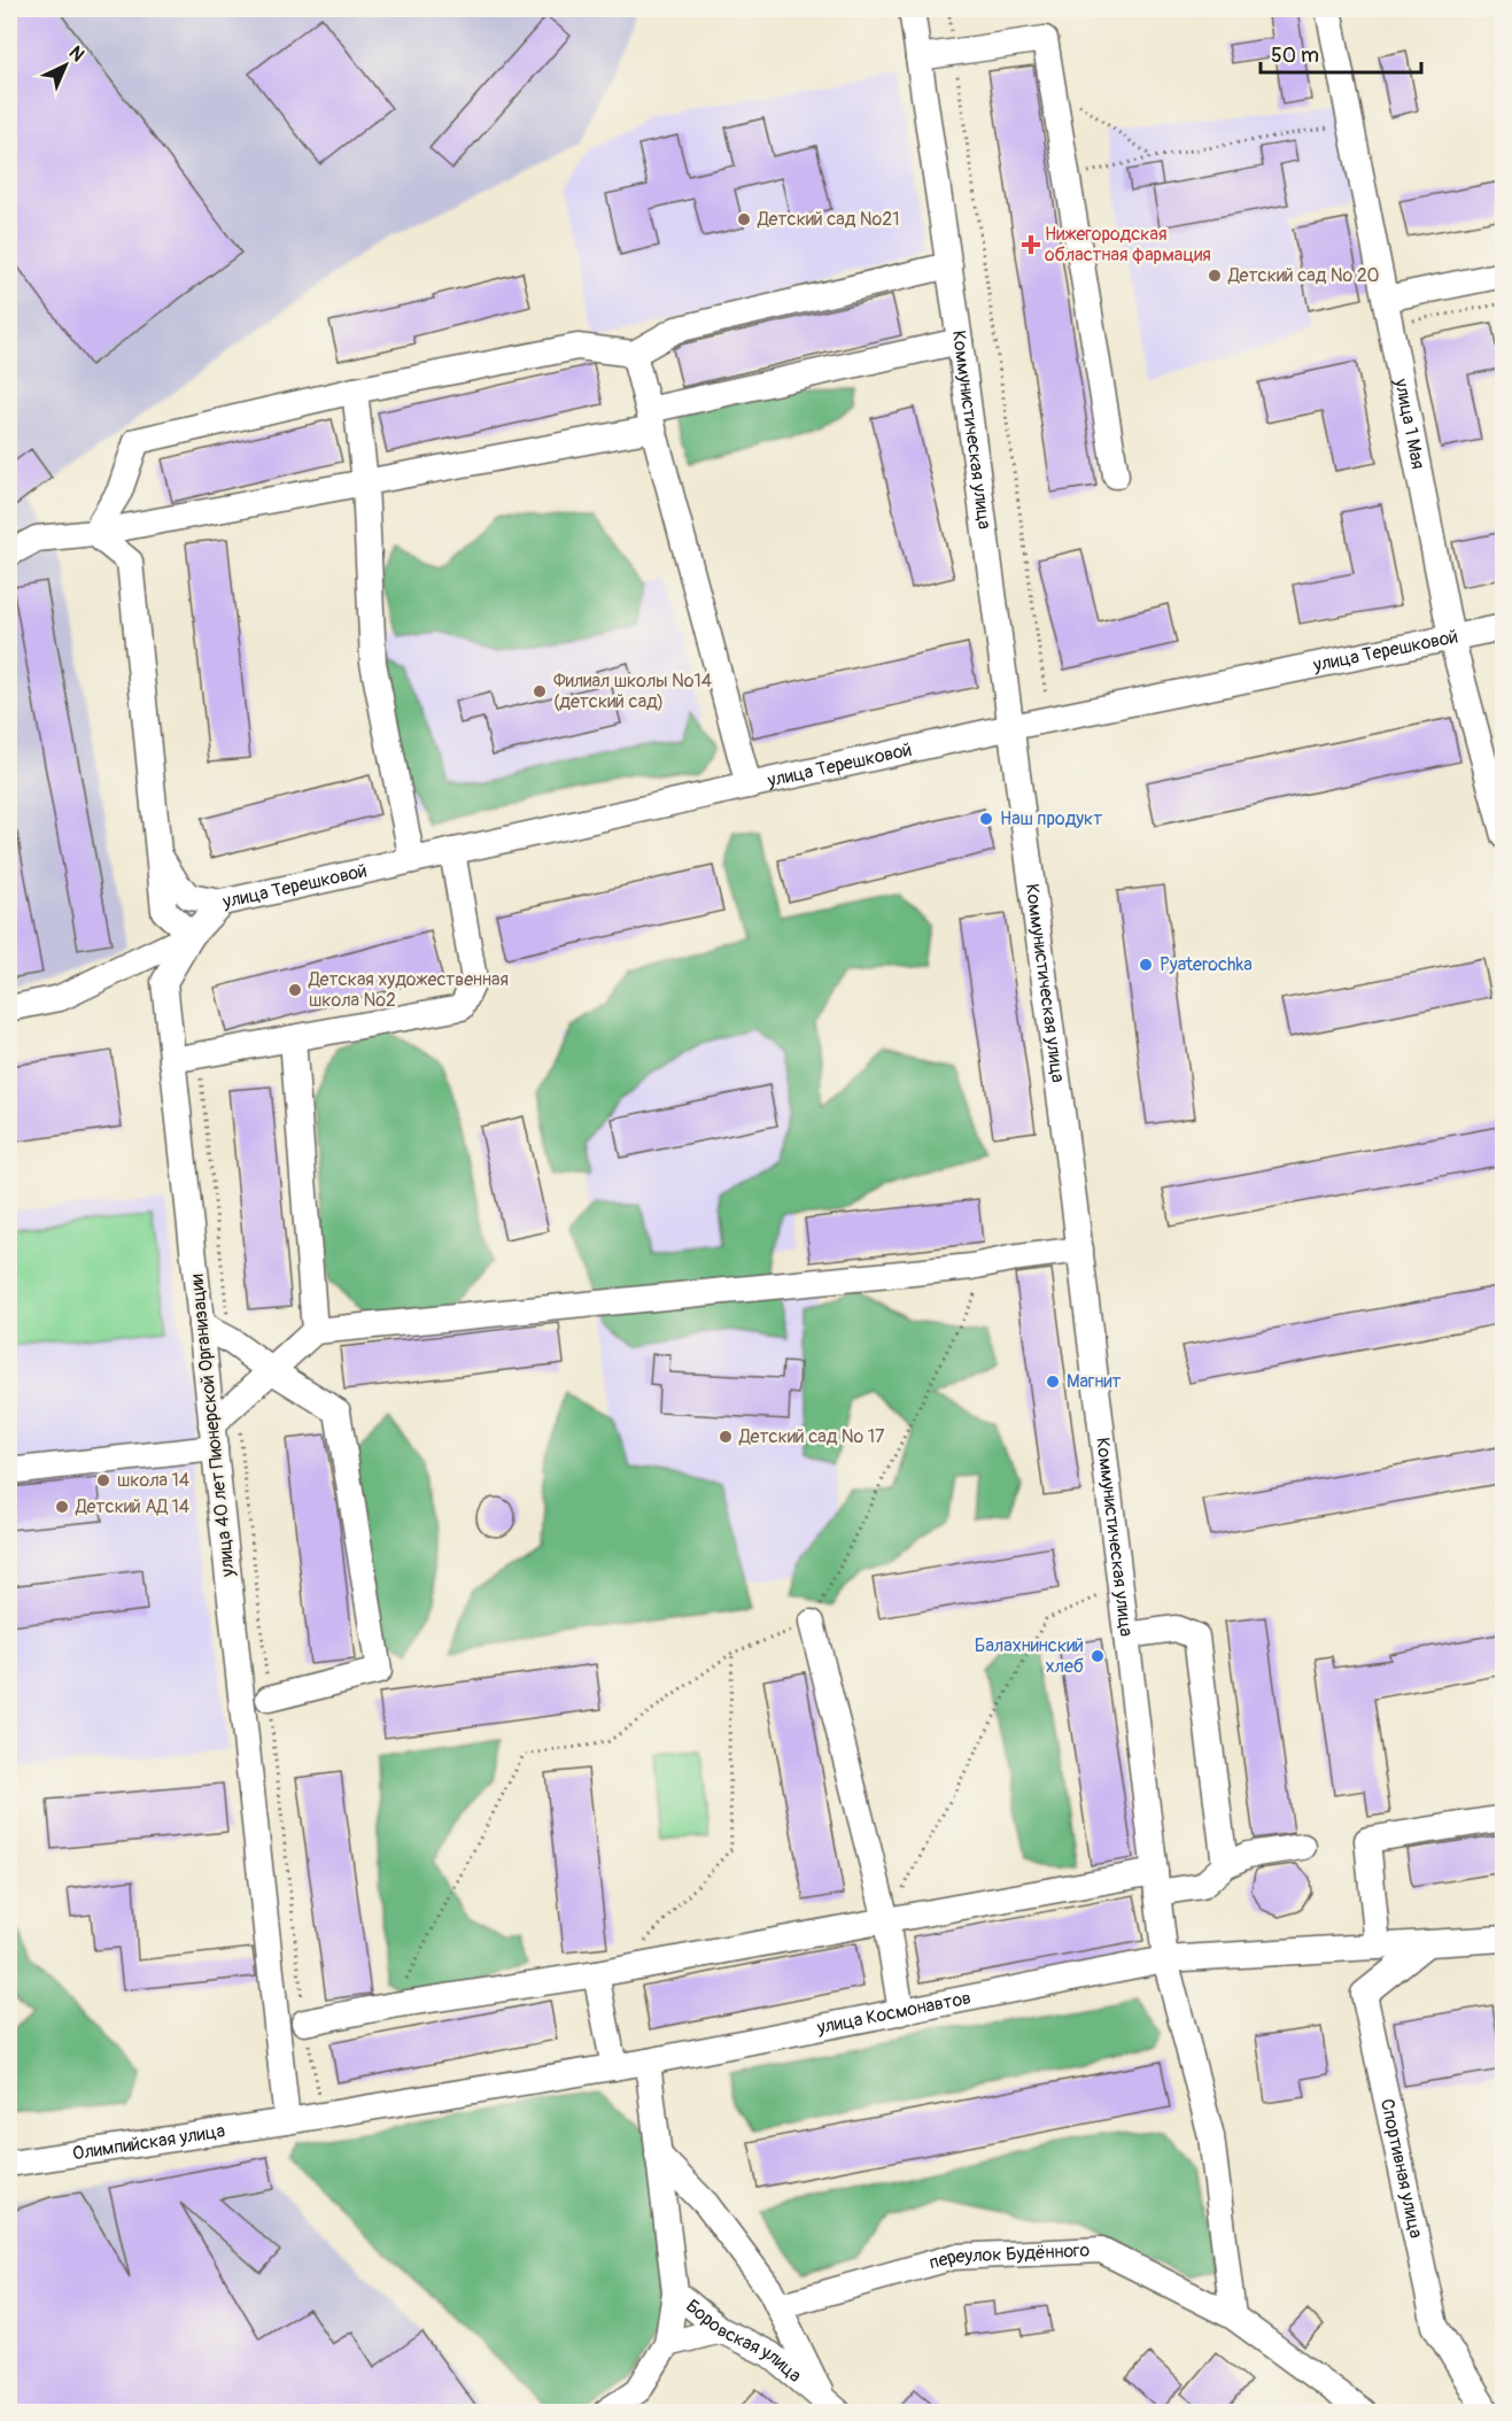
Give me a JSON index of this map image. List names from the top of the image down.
{
  "streets": {
    "street": [
      "улица 1 Мая",
      "Коммунистическая улица",
      "улица Терешковой",
      "улица 40 лет Пионерской Организации",
      "улица Космонавтов",
      "Олимпийская улица",
      "Спортивная улица",
      "переулок Будённого",
      "Боровская улица"
    ]
  },
  "crossings": [
    ["улица 1 Мая", "улица Терешковой"],
    ["Коммунистическая улица", "улица Терешковой"],
    ["Коммунистическая улица", "улица Космонавтов"],
    ["Коммунистическая улица", "переулок Будённого"],
    ["улица Терешковой", "улица 40 лет Пионерской Организации"],
    ["улица 40 лет Пионерской Организации", "улица Космонавтов"],
    ["улица 40 лет Пионерской Организации", "Олимпийская улица"],
    ["улица Космонавтов", "Олимпийская улица"],
    ["улица Космонавтов", "Спортивная улица"],
    ["улица Космонавтов", "Боровская улица"],
    ["переулок Будённого", "Боровская улица"]
  ],
  "places": {
    "other": [
      "Детский сад №21",
      "Детский сад № 20",
      "Филиал школы №14 (детский сад)",
      "Наш продукт",
      "Pyaterochka",
      "Детская художественная школа №2",
      "Магнит",
      "Детский сад № 17",
      "школа 14",
      "Детский АД 14",
      "Балахнинский хлеб"
    ],
    "health": ["Нижегородская областная фармация"]
  },
  "scale_bar": "50 m",
  "north": "top right"
}
